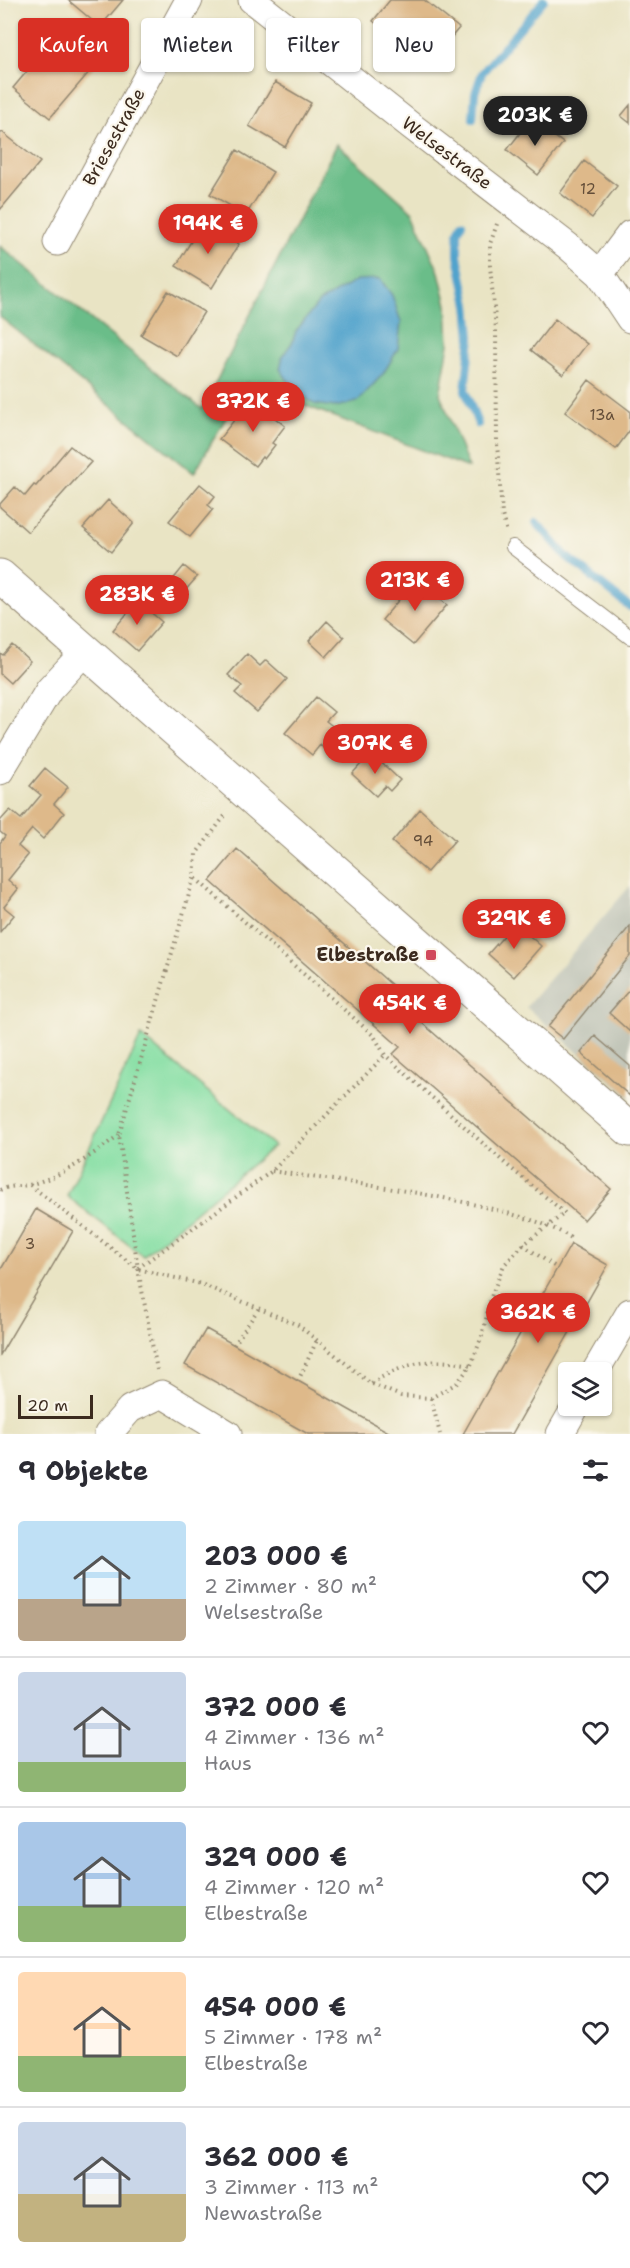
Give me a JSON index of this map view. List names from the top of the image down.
{
  "streets": {
    "street": ["Briesestraße", "Welsestraße"]
  },
  "places": {
    "transit": ["Elbestraße"]
  },
  "house_numbers": [
    "12",
    "13a",
    "94",
    "3"
  ],
  "scale_bar": "20 m",
  "page": {
    "chip": [
      "Kaufen",
      "Mieten",
      "Filter",
      "Neu"
    ],
    "price": [
      "203K €",
      "194K €",
      "372K €",
      "213K €",
      "283K €",
      "307K €",
      "329K €",
      "454K €",
      "362K €"
    ],
    "scale": "20 m",
    "heading": "9 Objekte",
    "list": [
      {
        "name": "203 000 €",
        "note": "2 Zimmer · 80 m² · Welsestraße"
      },
      {
        "name": "372 000 €",
        "note": "4 Zimmer · 136 m² · Haus"
      },
      {
        "name": "329 000 €",
        "note": "4 Zimmer · 120 m² · Elbestraße"
      },
      {
        "name": "454 000 €",
        "note": "5 Zimmer · 178 m² · Elbestraße"
      },
      {
        "name": "362 000 €",
        "note": "3 Zimmer · 113 m² · Newastraße"
      }
    ]
  }
}
